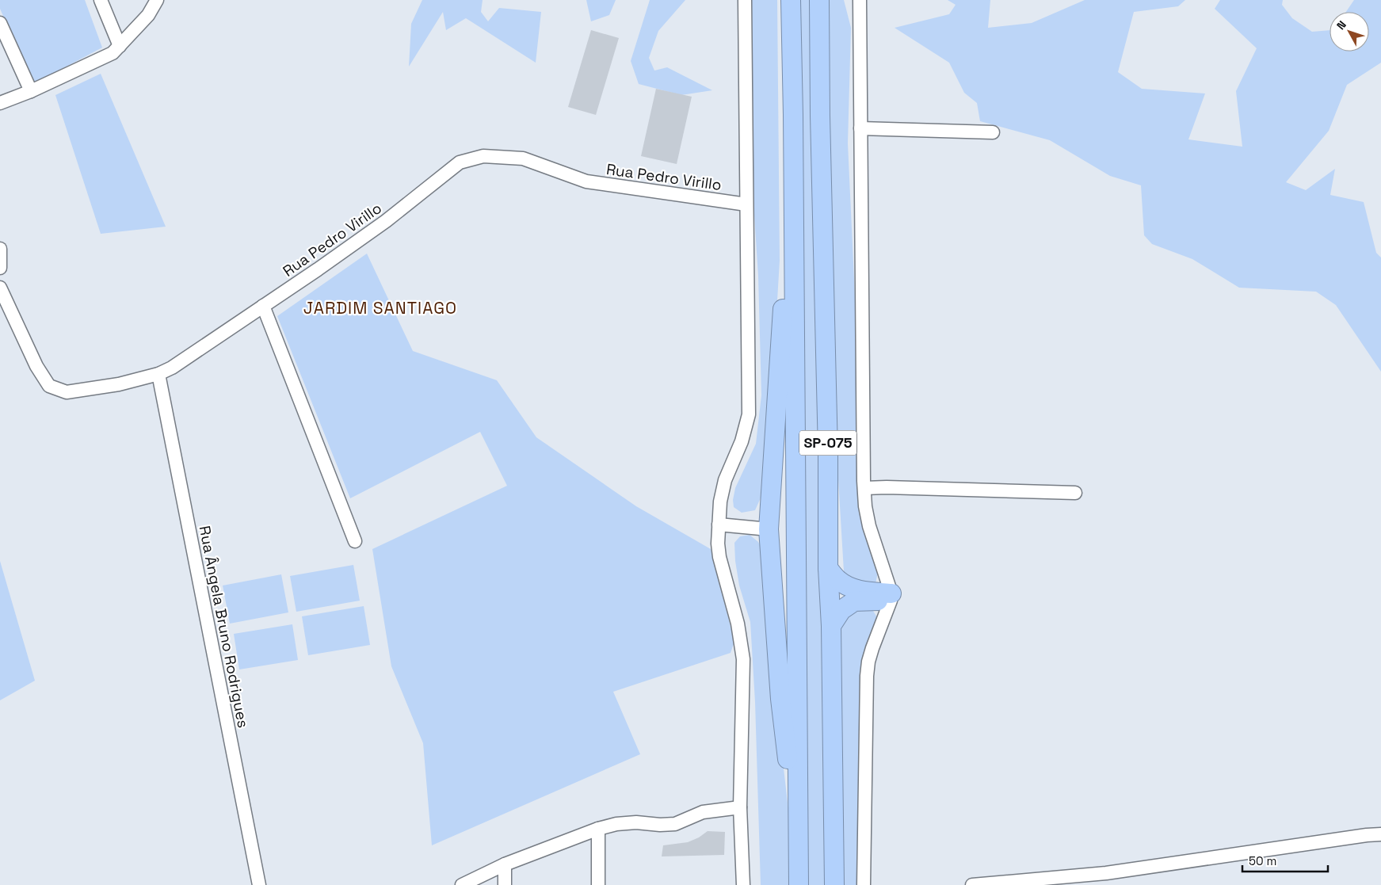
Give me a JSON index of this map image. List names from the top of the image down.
{
  "streets": {
    "highway": ["SP-075"],
    "street": ["Rua Pedro Virillo", "Rua Ângela Bruno Rodrigues"]
  },
  "crossings": [
    ["Rua Pedro Virillo", "Rua Ângela Bruno Rodrigues"]
  ],
  "districts": ["JARDIM SANTIAGO"],
  "scale_bar": "50 m",
  "north": "top left"
}
